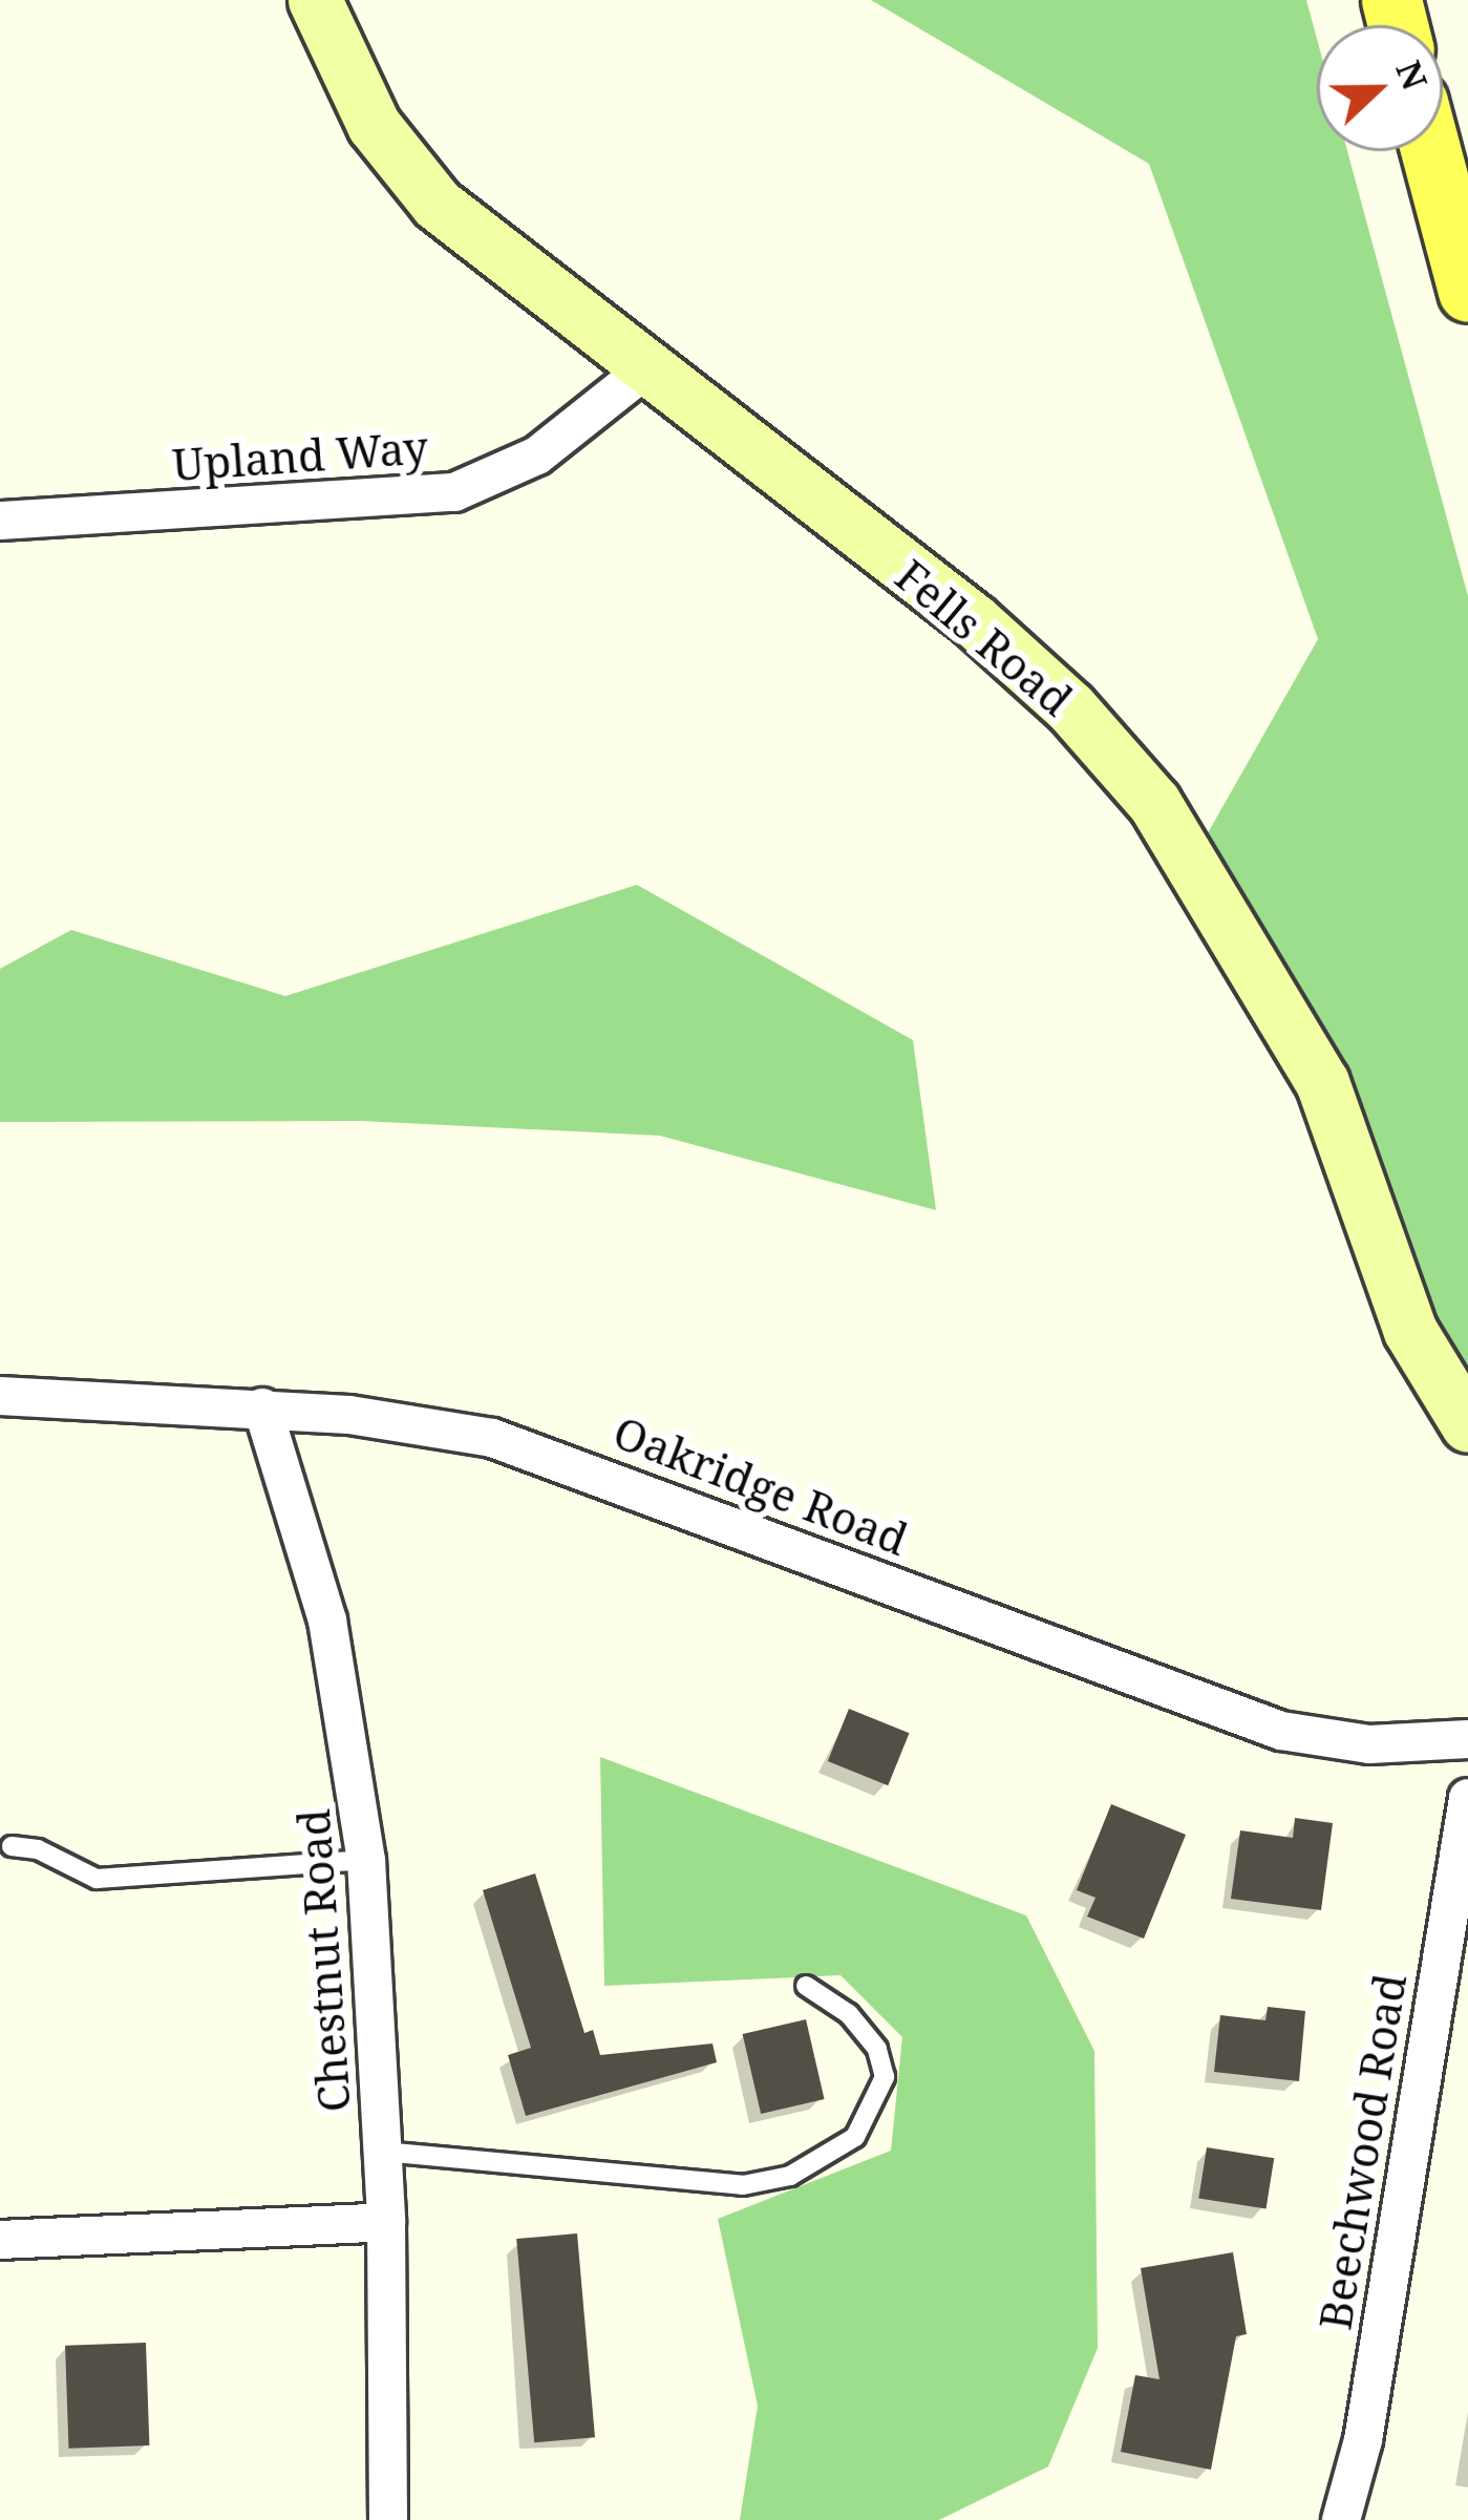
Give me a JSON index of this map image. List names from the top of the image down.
{
  "streets": {
    "street": [
      "Upland Way",
      "Fells Road",
      "Oakridge Road",
      "Chestnut Road",
      "Beechwood Road"
    ]
  },
  "crossings": [
    ["Upland Way", "Fells Road"],
    ["Oakridge Road", "Chestnut Road"]
  ],
  "north": "right"
}
